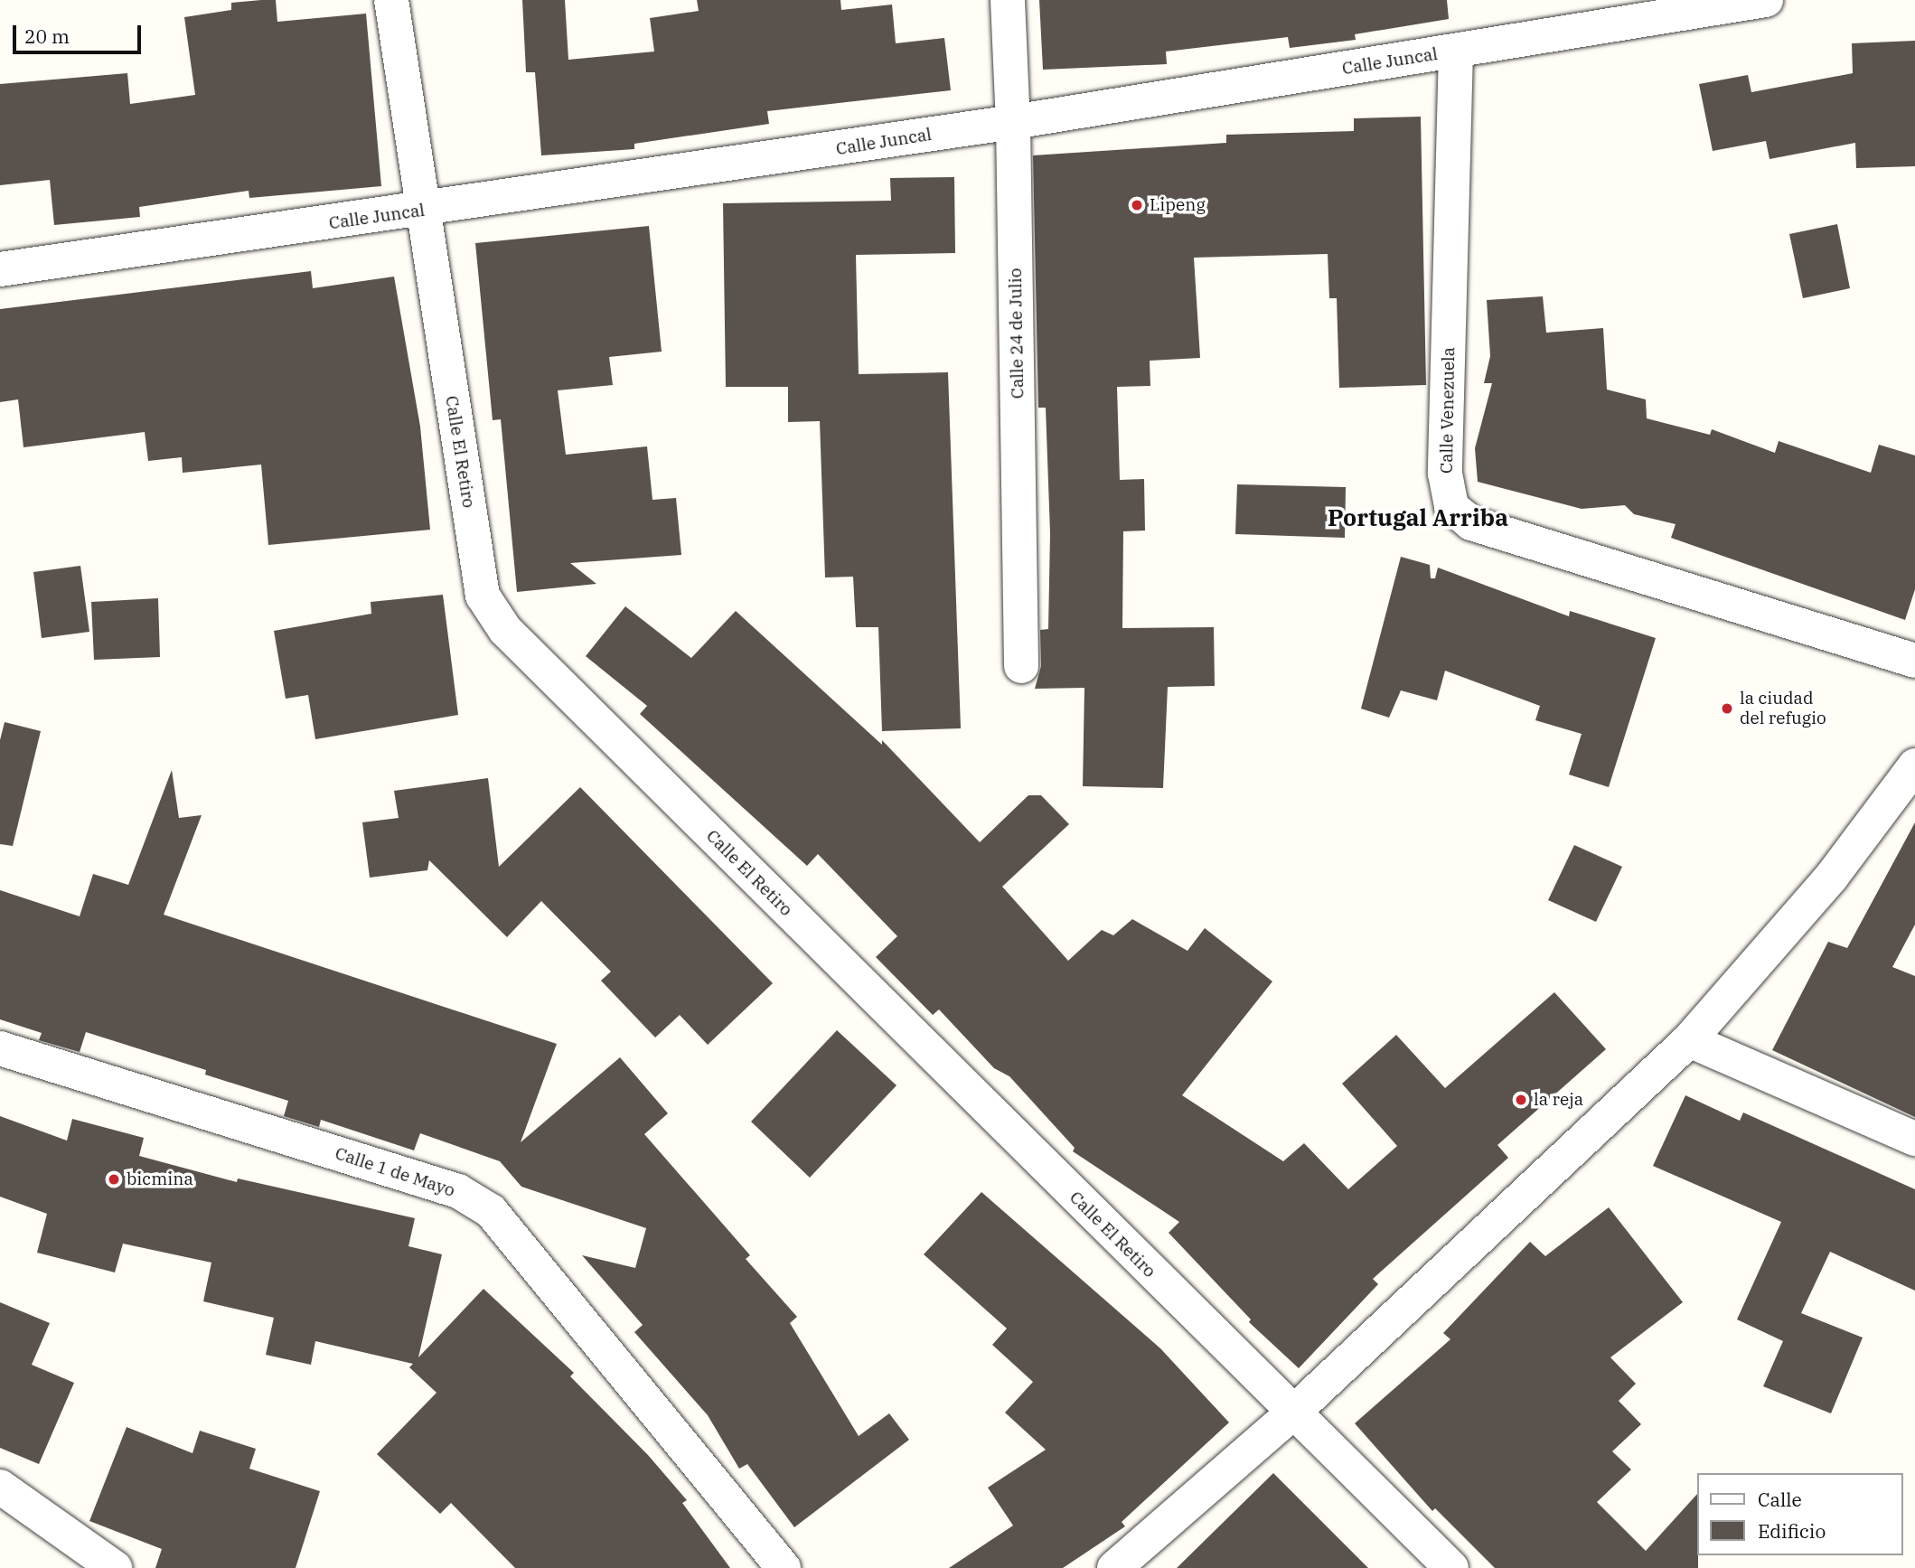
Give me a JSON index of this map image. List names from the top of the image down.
{
  "streets": {
    "street": [
      "Calle Juncal",
      "Calle 24 de Julio",
      "Calle Venezuela",
      "Calle El Retiro",
      "Calle 1 de Mayo"
    ]
  },
  "crossings": [
    ["Calle Juncal", "Calle 24 de Julio"],
    ["Calle Juncal", "Calle Venezuela"],
    ["Calle Juncal", "Calle El Retiro"]
  ],
  "districts": ["Portugal Arriba"],
  "places": [
    "Lipeng",
    "la ciudad del refugio",
    "la reja",
    "bicmina"
  ],
  "legend": ["Calle", "Edificio"],
  "scale_bar": "20 m"
}
